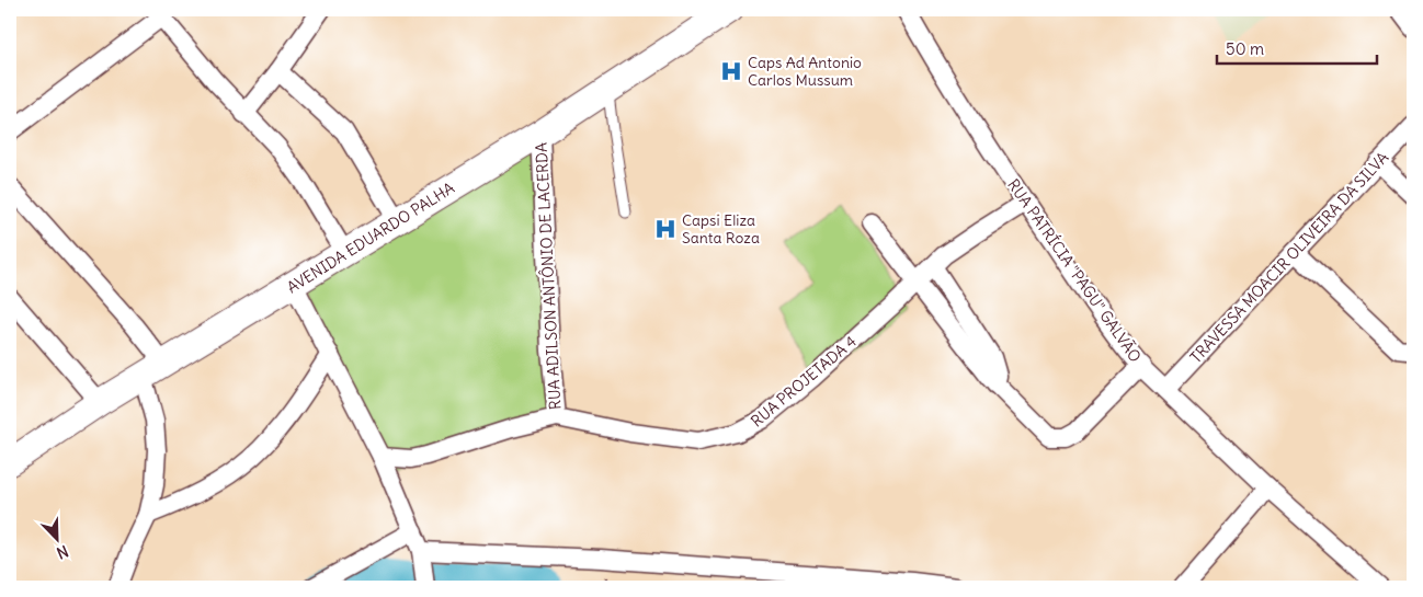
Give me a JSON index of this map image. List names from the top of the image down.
{
  "streets": {
    "street": [
      "AVENIDA EDUARDO PALHA",
      "TRAVESSA MOACIR OLIVEIRA DA SILVA",
      "RUA PATRÍCIA \"PAGU\" GALVÃO",
      "RUA ADILSON ANTÔNIO DE LACERDA",
      "RUA PROJETADA 4"
    ]
  },
  "crossings": [
    ["AVENIDA EDUARDO PALHA", "RUA ADILSON ANTÔNIO DE LACERDA"],
    ["TRAVESSA MOACIR OLIVEIRA DA SILVA", "RUA PATRÍCIA \"PAGU\" GALVÃO"],
    ["RUA PATRÍCIA \"PAGU\" GALVÃO", "RUA PROJETADA 4"],
    ["RUA ADILSON ANTÔNIO DE LACERDA", "RUA PROJETADA 4"]
  ],
  "places": {
    "hospital": ["Caps Ad Antonio Carlos Mussum", "Capsi Eliza Santa Roza"]
  },
  "scale_bar": "50 m",
  "north": "bottom right"
}
